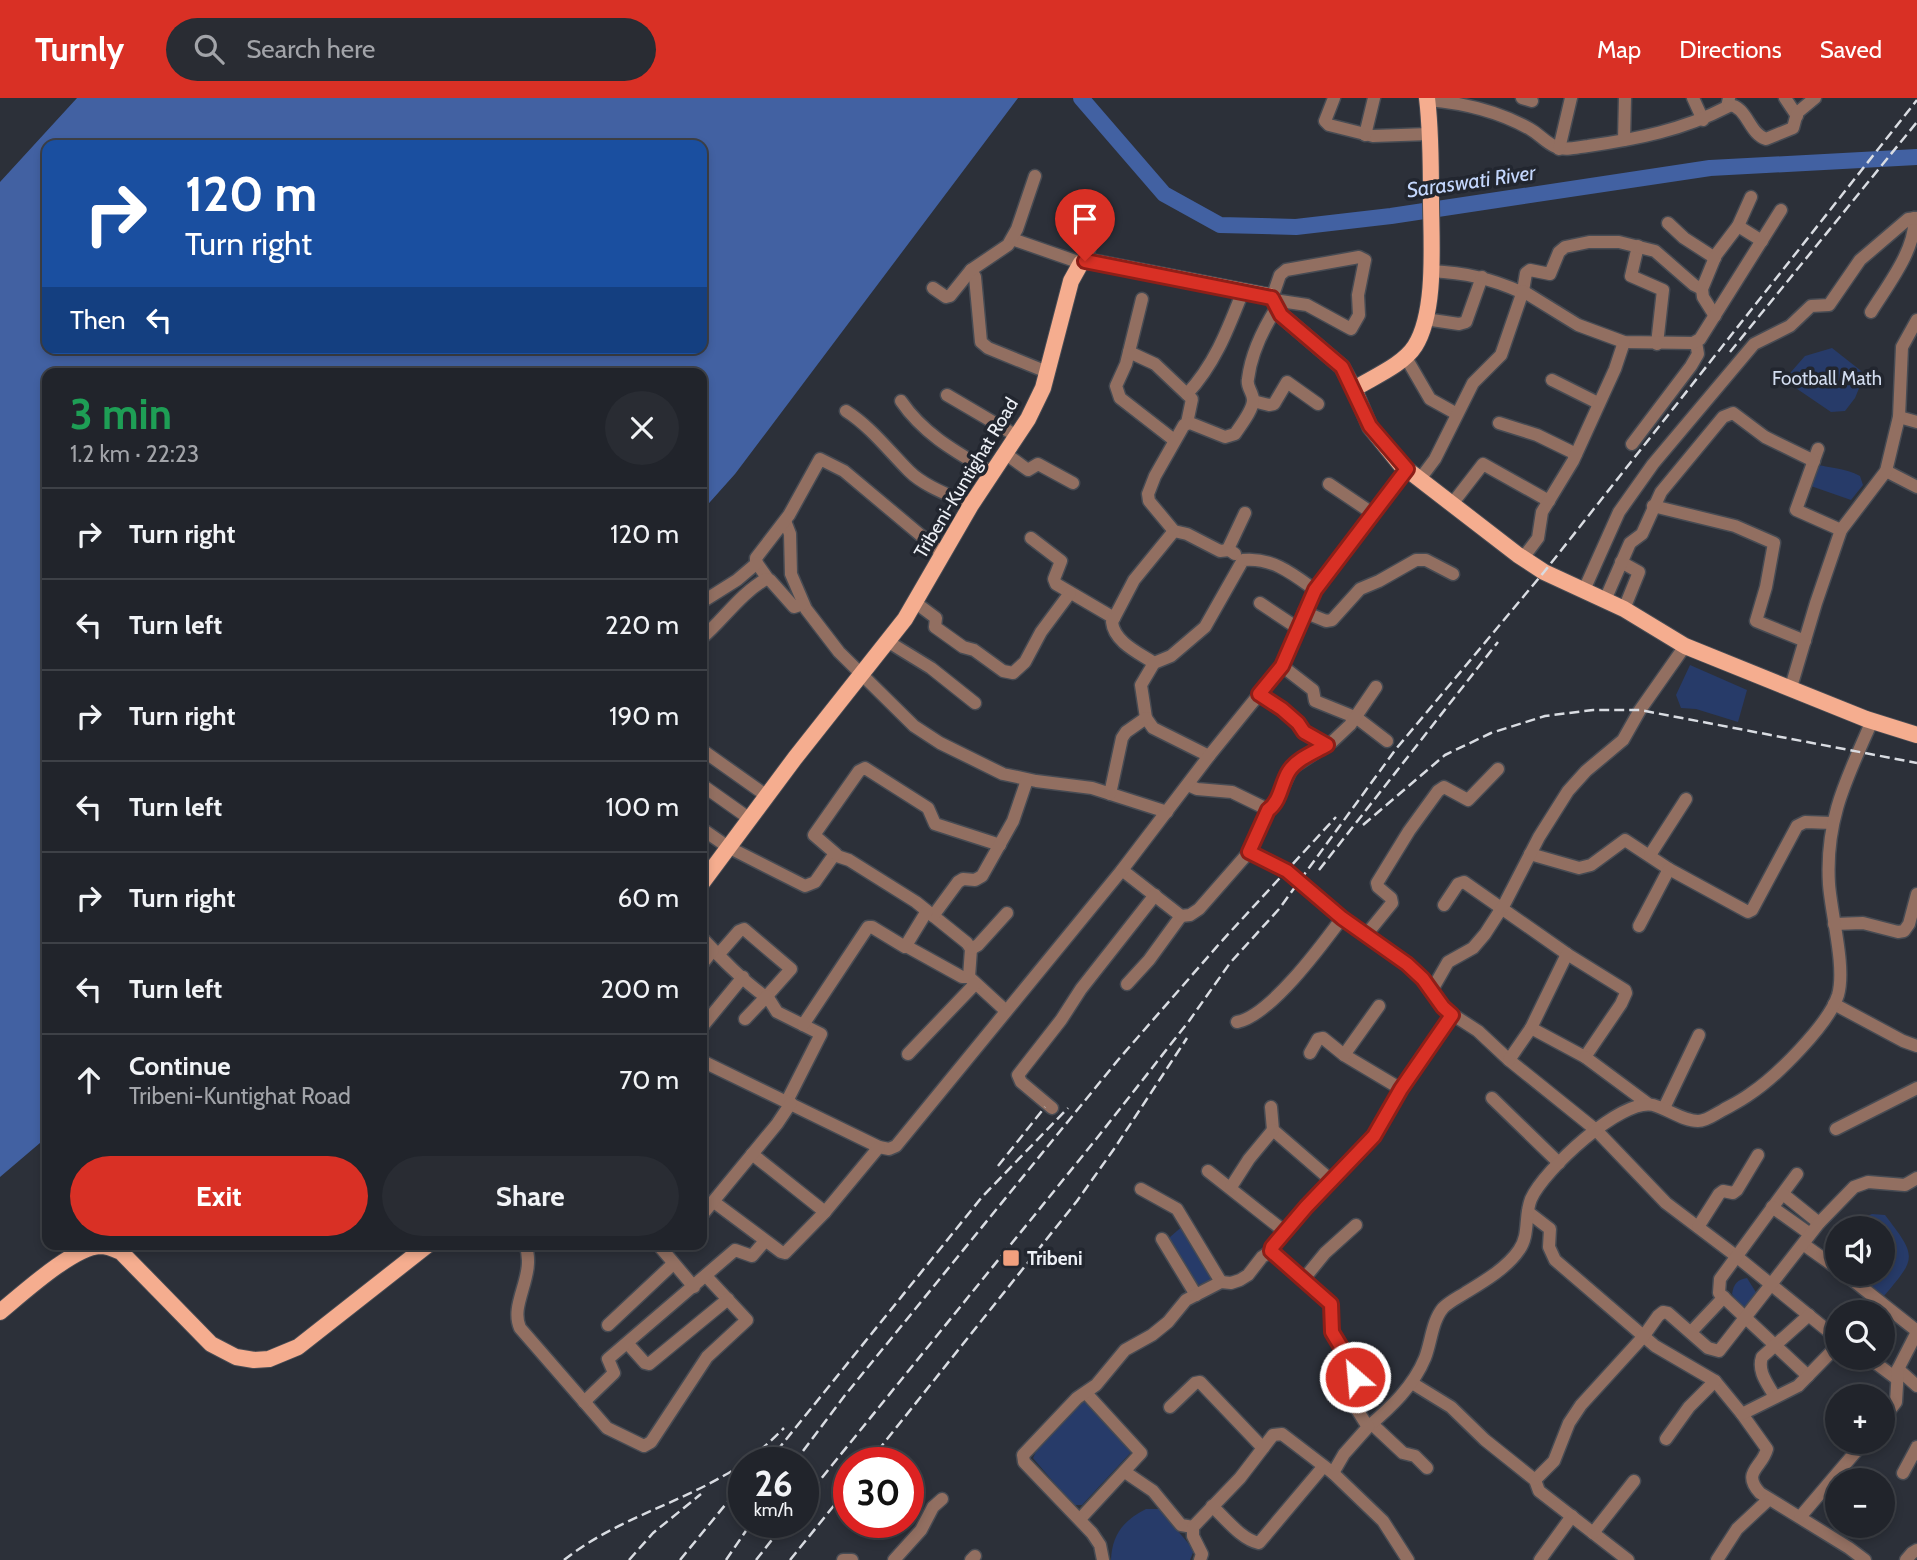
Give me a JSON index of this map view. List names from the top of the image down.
{
  "streets": {
    "main road": ["Tribeni-Kuntighat Road"]
  },
  "water": ["Saraswati River"],
  "parks": ["Football Math"],
  "places": {
    "transit": ["Tribeni"]
  },
  "page": {
    "header": "Turnly",
    "search": "Search here",
    "nav": ["Map", "Directions", "Saved"],
    "turn": ["120 m", "Turn right"],
    "then": "Then",
    "heading": ["3 min", "1.2 km · 22:23"],
    "list": [
      {
        "name": "Turn right",
        "value": "120 m"
      },
      {
        "name": "Turn left",
        "value": "220 m"
      },
      {
        "name": "Turn right",
        "value": "190 m"
      },
      {
        "name": "Turn left",
        "value": "100 m"
      },
      {
        "name": "Turn right",
        "value": "60 m"
      },
      {
        "name": "Turn left",
        "value": "200 m"
      },
      {
        "name": "Continue",
        "note": "Tribeni-Kuntighat Road",
        "value": "70 m"
      }
    ],
    "buttons": ["Exit", "Share"],
    "map_buttons": ["+", "−"],
    "speed": "26 km/h",
    "limit": "30"
  }
}
